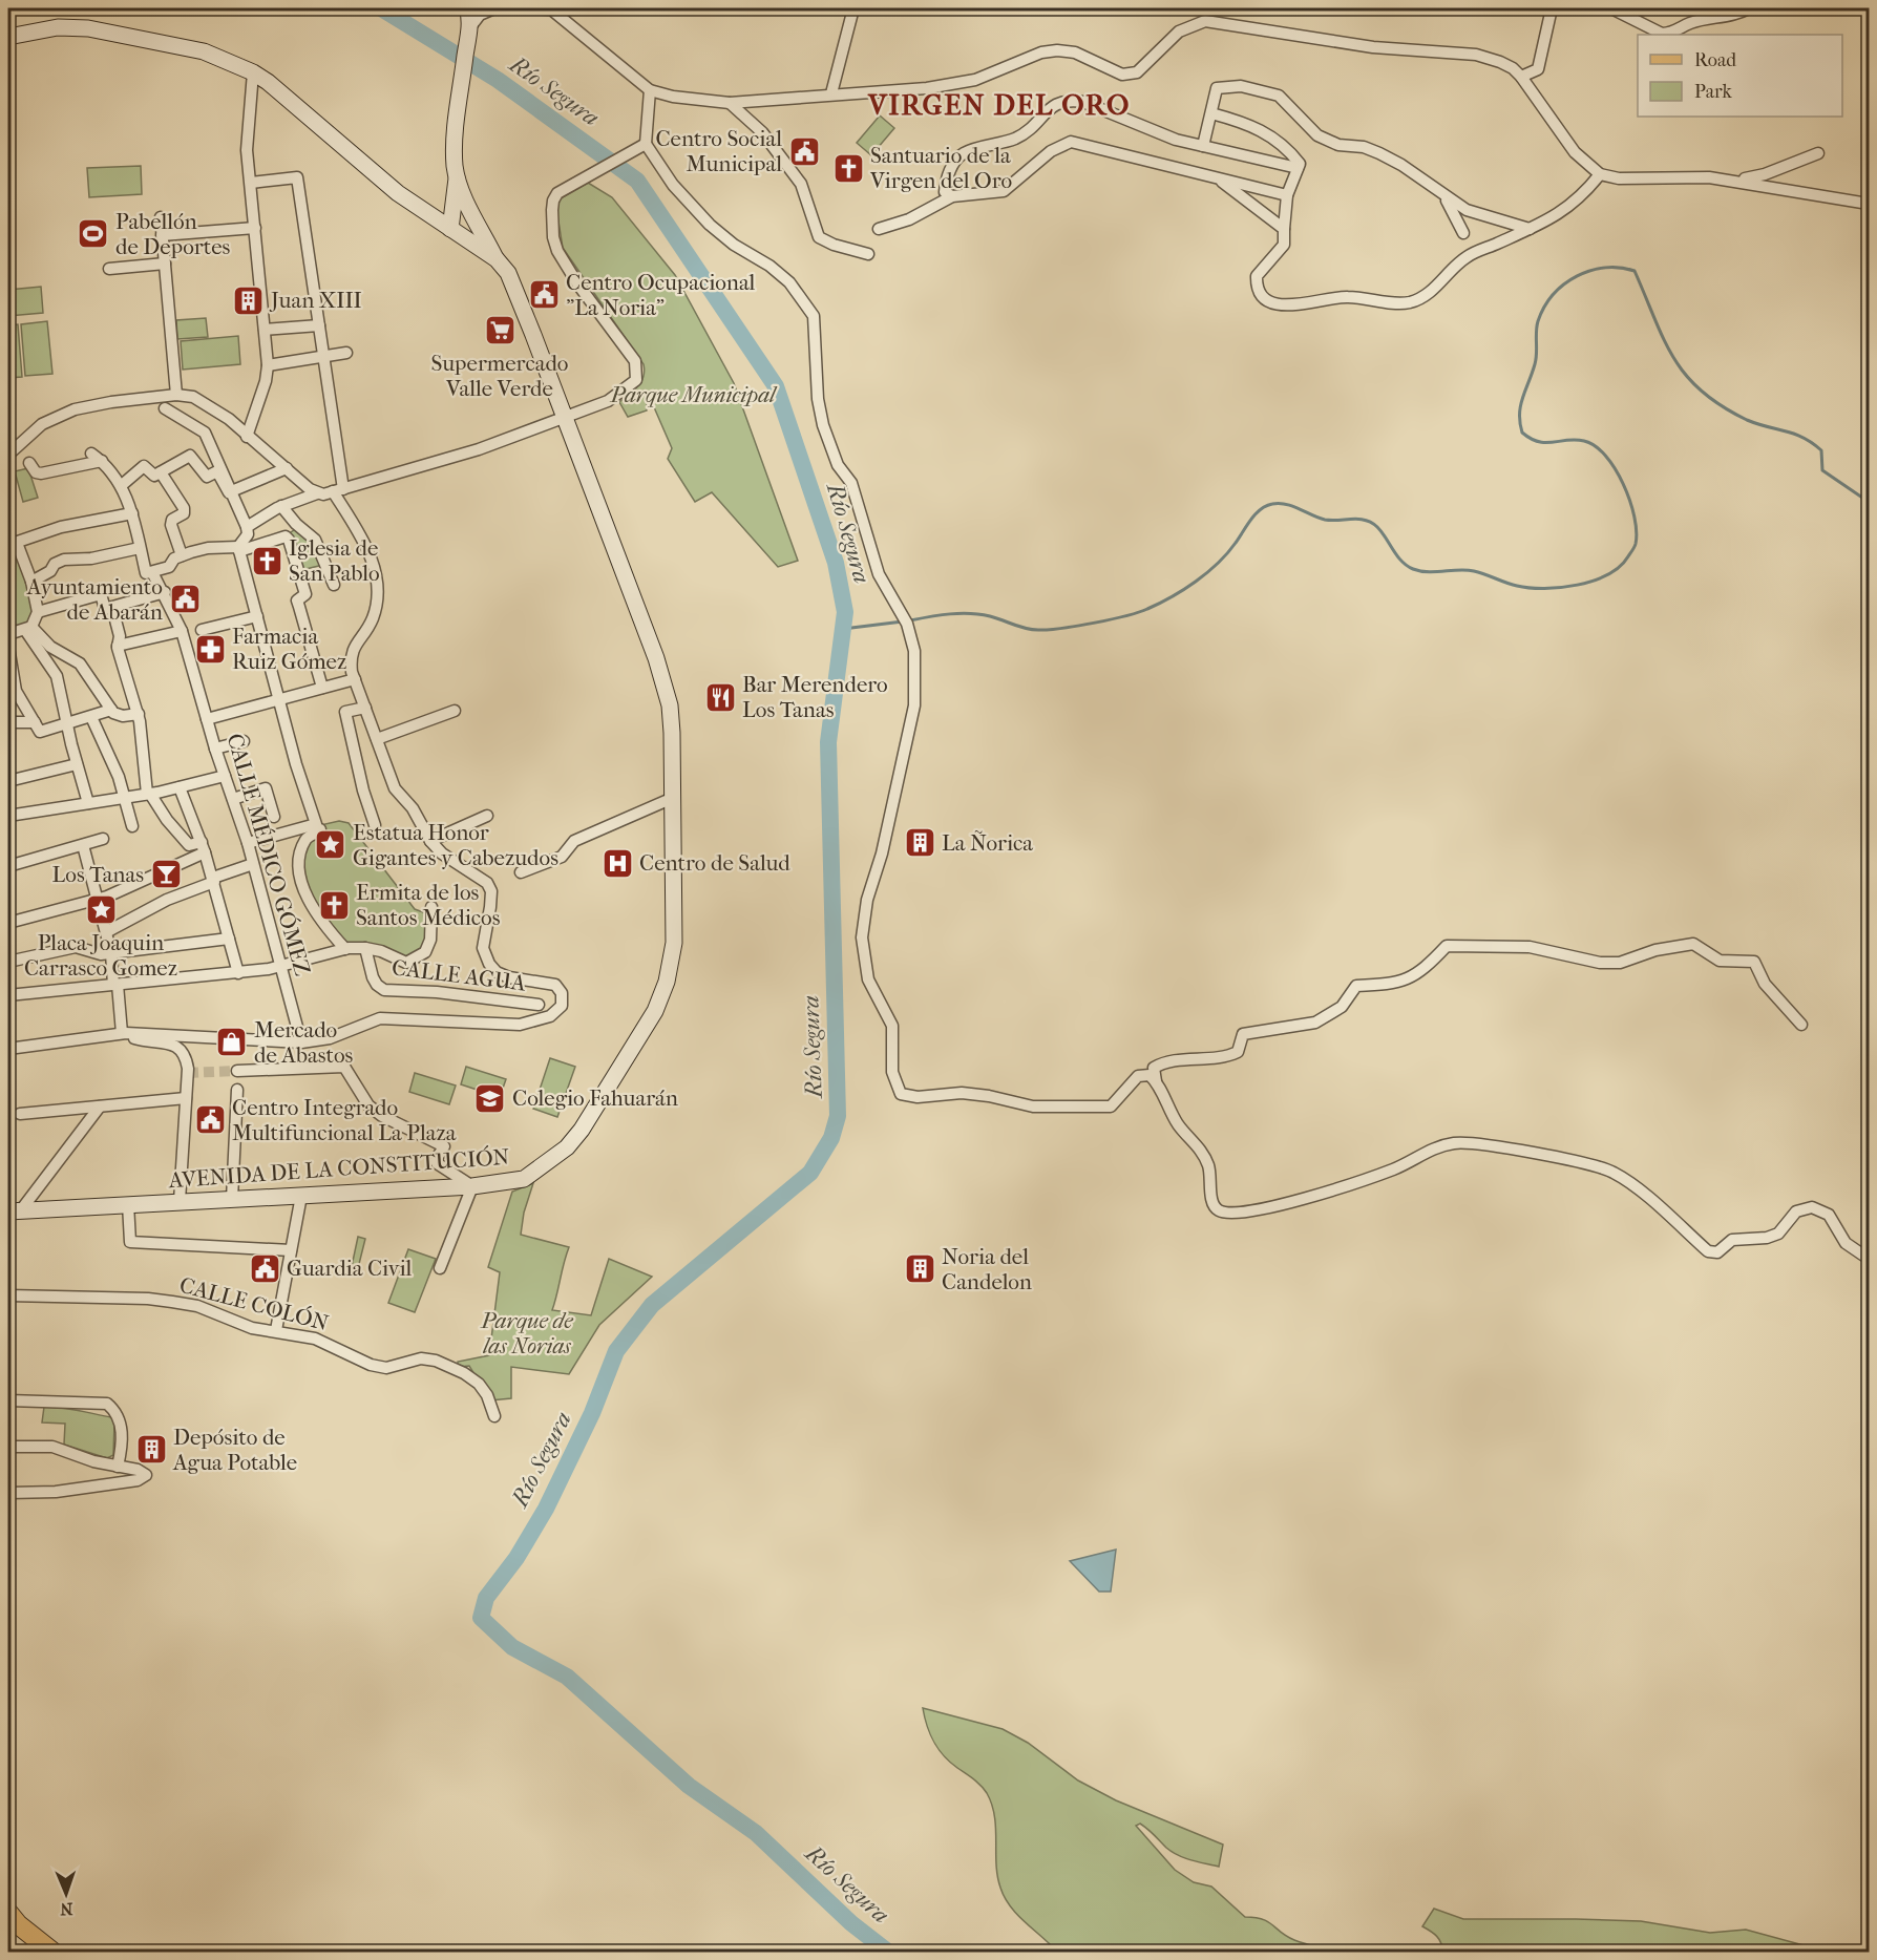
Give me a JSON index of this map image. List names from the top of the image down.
{
  "streets": {
    "street": [
      "CALLE MÉDICO GÓMEZ",
      "CALLE AGUA",
      "AVENIDA DE LA CONSTITUCIÓN",
      "CALLE COLÓN"
    ]
  },
  "districts": ["VIRGEN DEL ORO"],
  "water": ["Río Segura"],
  "parks": ["Parque Municipal", "Parque de las Norias"],
  "places": {
    "public building": [
      "Centro Social Municipal",
      "Centro Ocupacional \"La Noria\"",
      "Ayuntamiento de Abarán",
      "Centro Integrado Multifuncional La Plaza",
      "Guardia Civil"
    ],
    "church": ["Santuario de la Virgen del Oro", "Iglesia de San Pablo", "Ermita de los Santos Médicos"],
    "sports": ["Pabellón de Deportes"],
    "building": [
      "Juan XIII",
      "La Ñorica",
      "Noria del Candelon",
      "Depósito de Agua Potable"
    ],
    "supermarket": ["Supermercado Valle Verde"],
    "pharmacy": ["Farmacia Ruiz Gómez"],
    "restaurant": ["Bar Merendero Los Tanas"],
    "place": ["Estatua Honor Gigantes y Cabezudos", "Placa Joaquin Carrasco Gomez"],
    "hospital": ["Centro de Salud"],
    "bar": ["Los Tanas"],
    "shop": ["Mercado de Abastos"],
    "school or university": ["Colegio Fahuarán"]
  },
  "legend": ["Road", "Park"],
  "north": "bottom"
}
